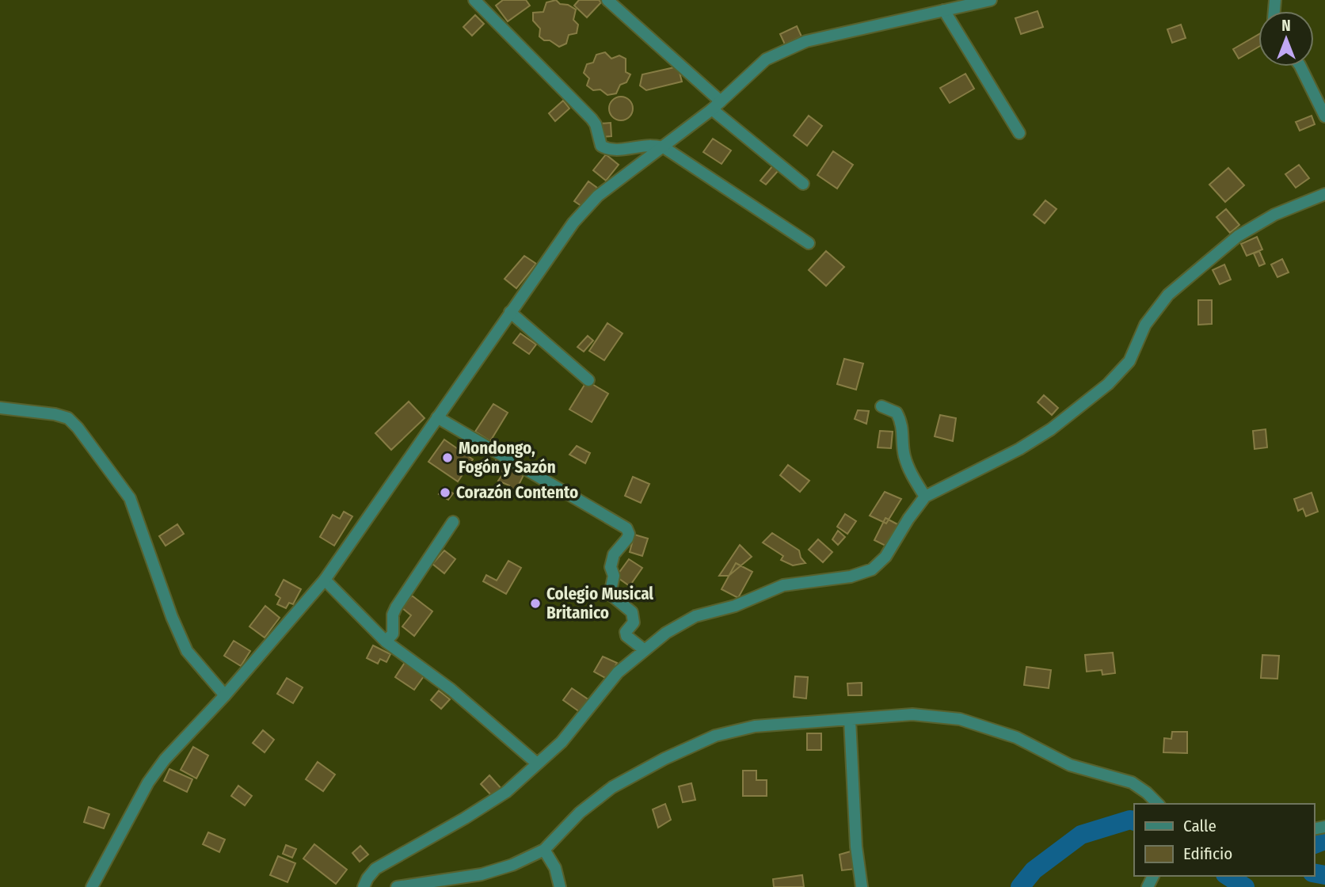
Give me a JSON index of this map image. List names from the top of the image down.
{
  "places": ["Mondongo, Fogón y Sazón", "Corazón Contento", "Colegio Musical Britanico"],
  "legend": ["Calle", "Edificio"],
  "north": "top"
}
